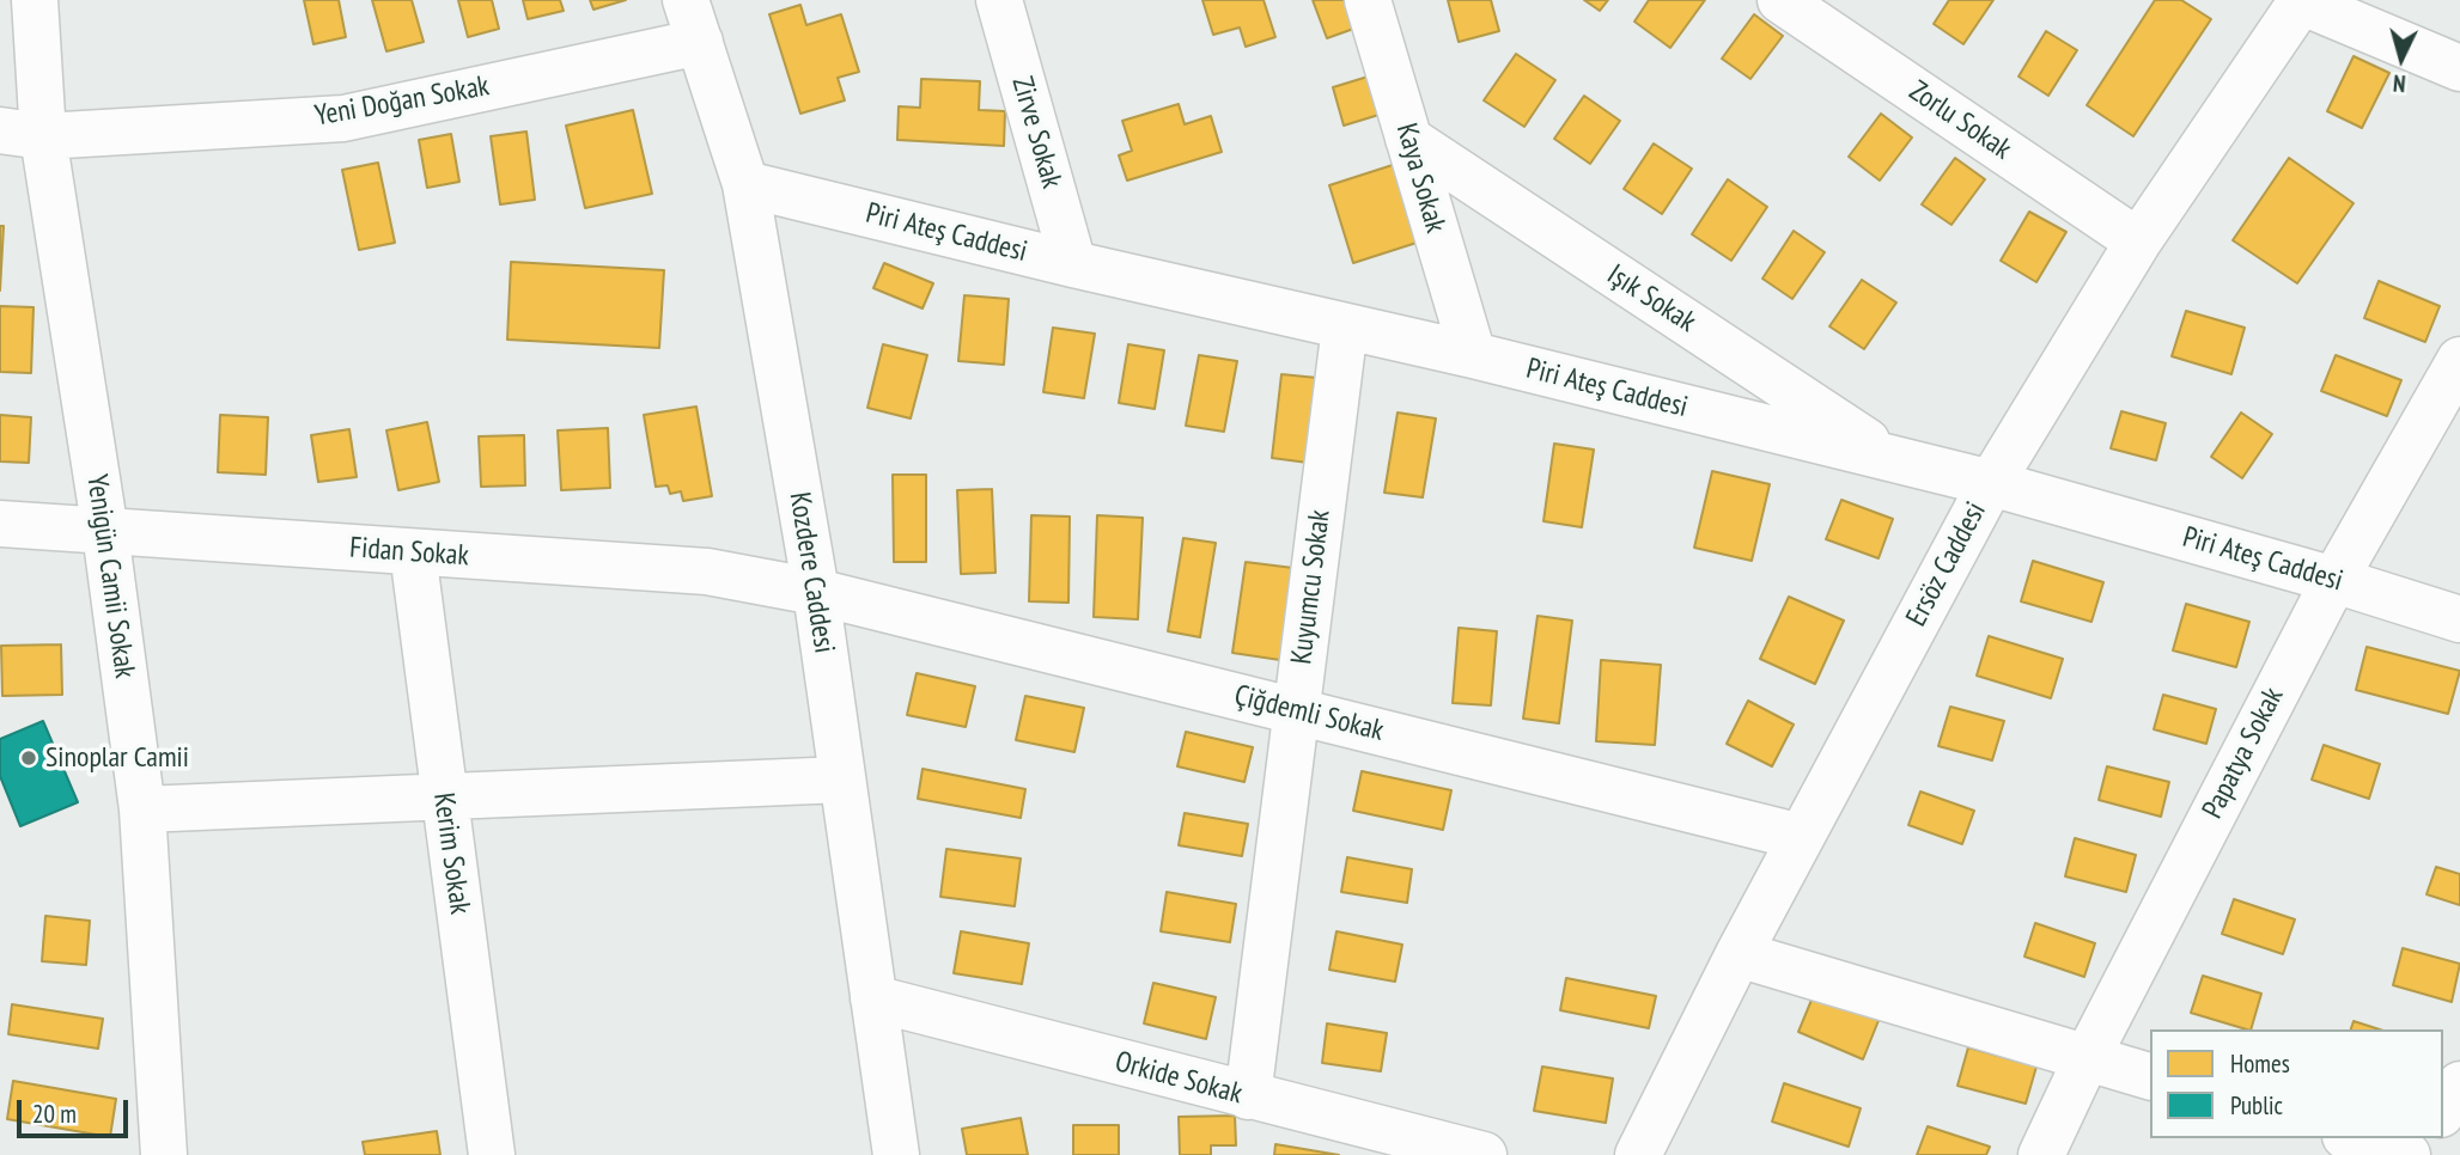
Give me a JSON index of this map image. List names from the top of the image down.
{
  "streets": {
    "street": [
      "Yeni Doğan Sokak",
      "Zorlu Sokak",
      "Zirve Sokak",
      "Kaya Sokak",
      "Piri Ateş Caddesi",
      "Işık Sokak",
      "Fidan Sokak",
      "Ersöz Caddesi",
      "Kozdere Caddesi",
      "Yenigün Camii Sokak",
      "Kuyumcu Sokak",
      "Çiğdemli Sokak",
      "Papatya Sokak",
      "Kerim Sokak",
      "Orkide Sokak"
    ]
  },
  "crossings": [
    ["Yeni Doğan Sokak", "Kozdere Caddesi"],
    ["Yeni Doğan Sokak", "Yenigün Camii Sokak"],
    ["Zorlu Sokak", "Ersöz Caddesi"],
    ["Zirve Sokak", "Piri Ateş Caddesi"],
    ["Kaya Sokak", "Piri Ateş Caddesi"],
    ["Kaya Sokak", "Işık Sokak"],
    ["Piri Ateş Caddesi", "Işık Sokak"],
    ["Piri Ateş Caddesi", "Ersöz Caddesi"],
    ["Piri Ateş Caddesi", "Kozdere Caddesi"],
    ["Piri Ateş Caddesi", "Kuyumcu Sokak"],
    ["Piri Ateş Caddesi", "Papatya Sokak"],
    ["Fidan Sokak", "Kozdere Caddesi"],
    ["Fidan Sokak", "Yenigün Camii Sokak"],
    ["Fidan Sokak", "Çiğdemli Sokak"],
    ["Fidan Sokak", "Kerim Sokak"],
    ["Ersöz Caddesi", "Çiğdemli Sokak"],
    ["Kozdere Caddesi", "Çiğdemli Sokak"],
    ["Kozdere Caddesi", "Orkide Sokak"],
    ["Kuyumcu Sokak", "Çiğdemli Sokak"],
    ["Kuyumcu Sokak", "Orkide Sokak"]
  ],
  "places": ["Sinoplar Camii"],
  "legend": ["Homes", "Public"],
  "scale_bar": "20 m",
  "north": "bottom"
}
